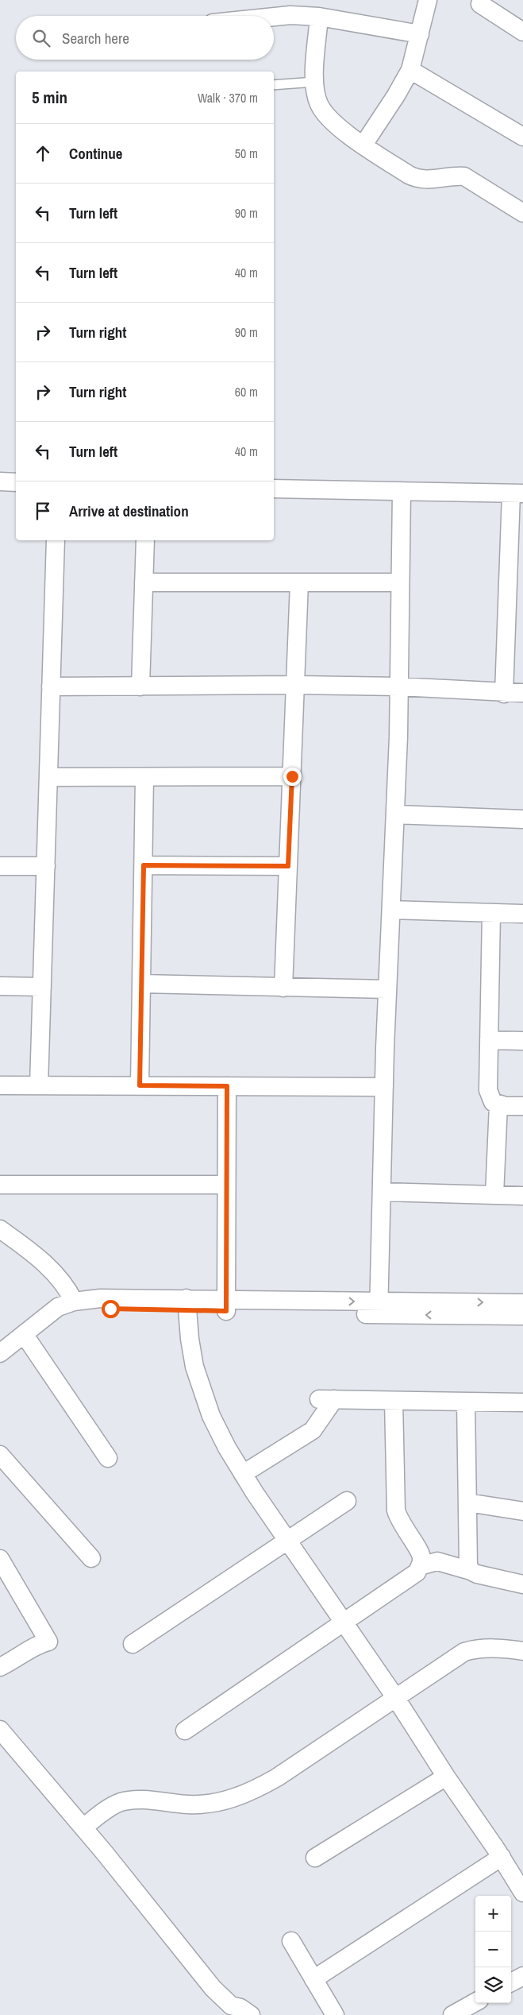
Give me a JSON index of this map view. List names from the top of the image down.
{
  "page": {
    "search": "Search here",
    "heading": ["5 min", "Walk · 370 m"],
    "list": [
      ["Continue", "50 m"],
      ["Turn left", "90 m"],
      ["Turn left", "40 m"],
      ["Turn right", "90 m"],
      ["Turn right", "60 m"],
      ["Turn left", "40 m"],
      "Arrive at destination"
    ],
    "map_buttons": ["+", "−"]
  }
}
